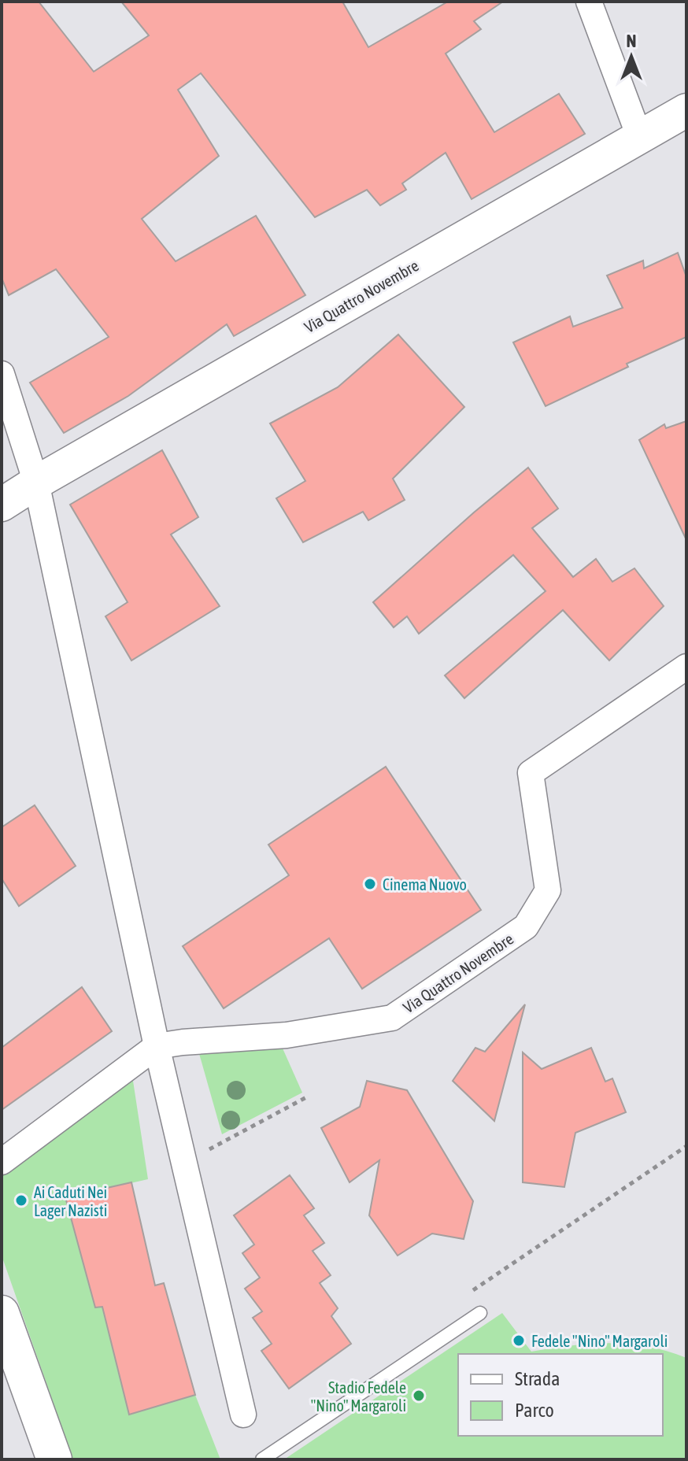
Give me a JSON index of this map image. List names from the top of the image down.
{
  "streets": {
    "street": ["Via Quattro Novembre"]
  },
  "places": [
    "Cinema Nuovo",
    "Ai Caduti Nei Lager Nazisti",
    "Fedele \"Nino\" Margaroli",
    "Stadio Fedele \"Nino\" Margaroli"
  ],
  "legend": ["Strada", "Parco"],
  "north": "top"
}
